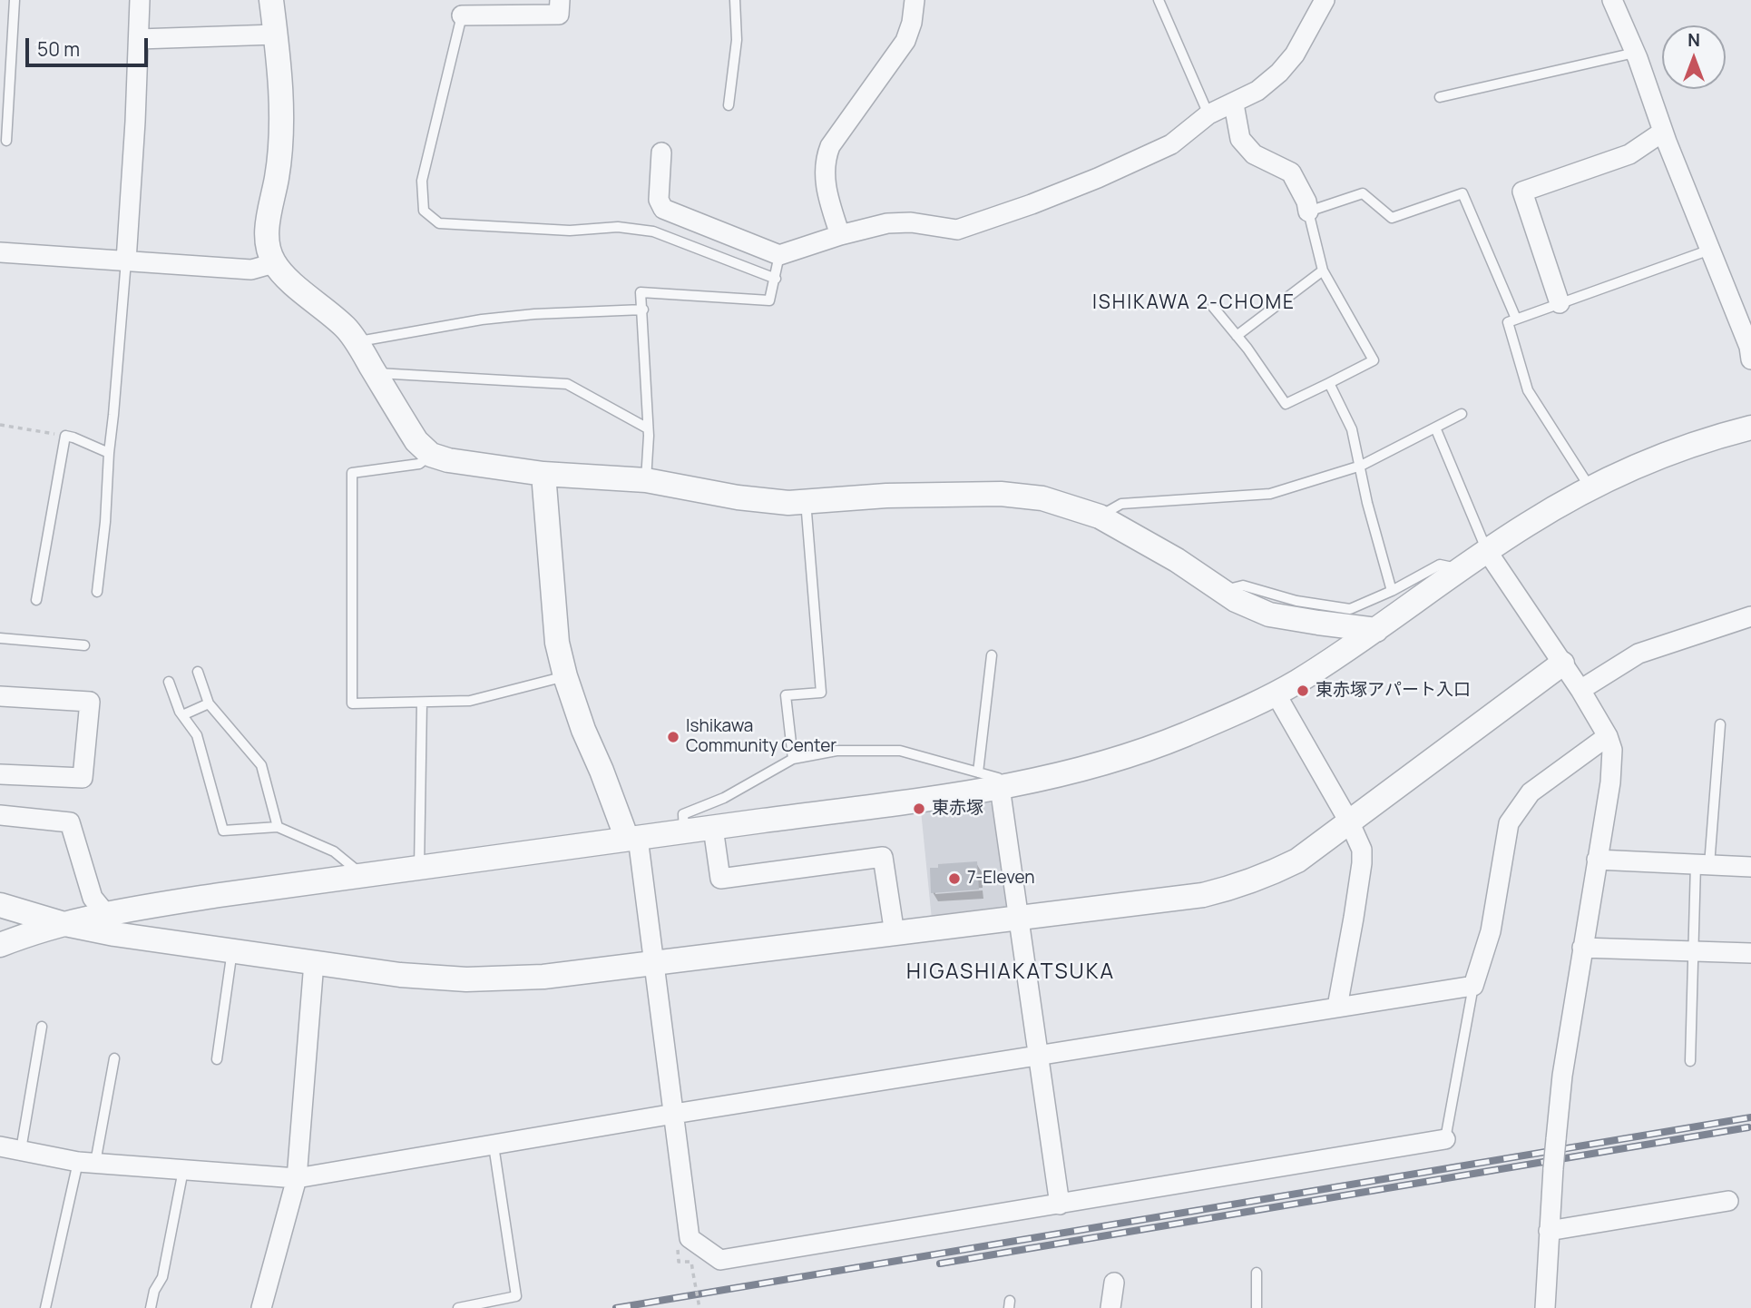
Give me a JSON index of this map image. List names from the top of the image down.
{
  "districts": ["ISHIKAWA 2-CHOME", "HIGASHIAKATSUKA"],
  "places": [
    "東赤塚アパート入口",
    "Ishikawa Community Center",
    "東赤塚",
    "7-Eleven"
  ],
  "scale_bar": "50 m",
  "north": "top"
}
